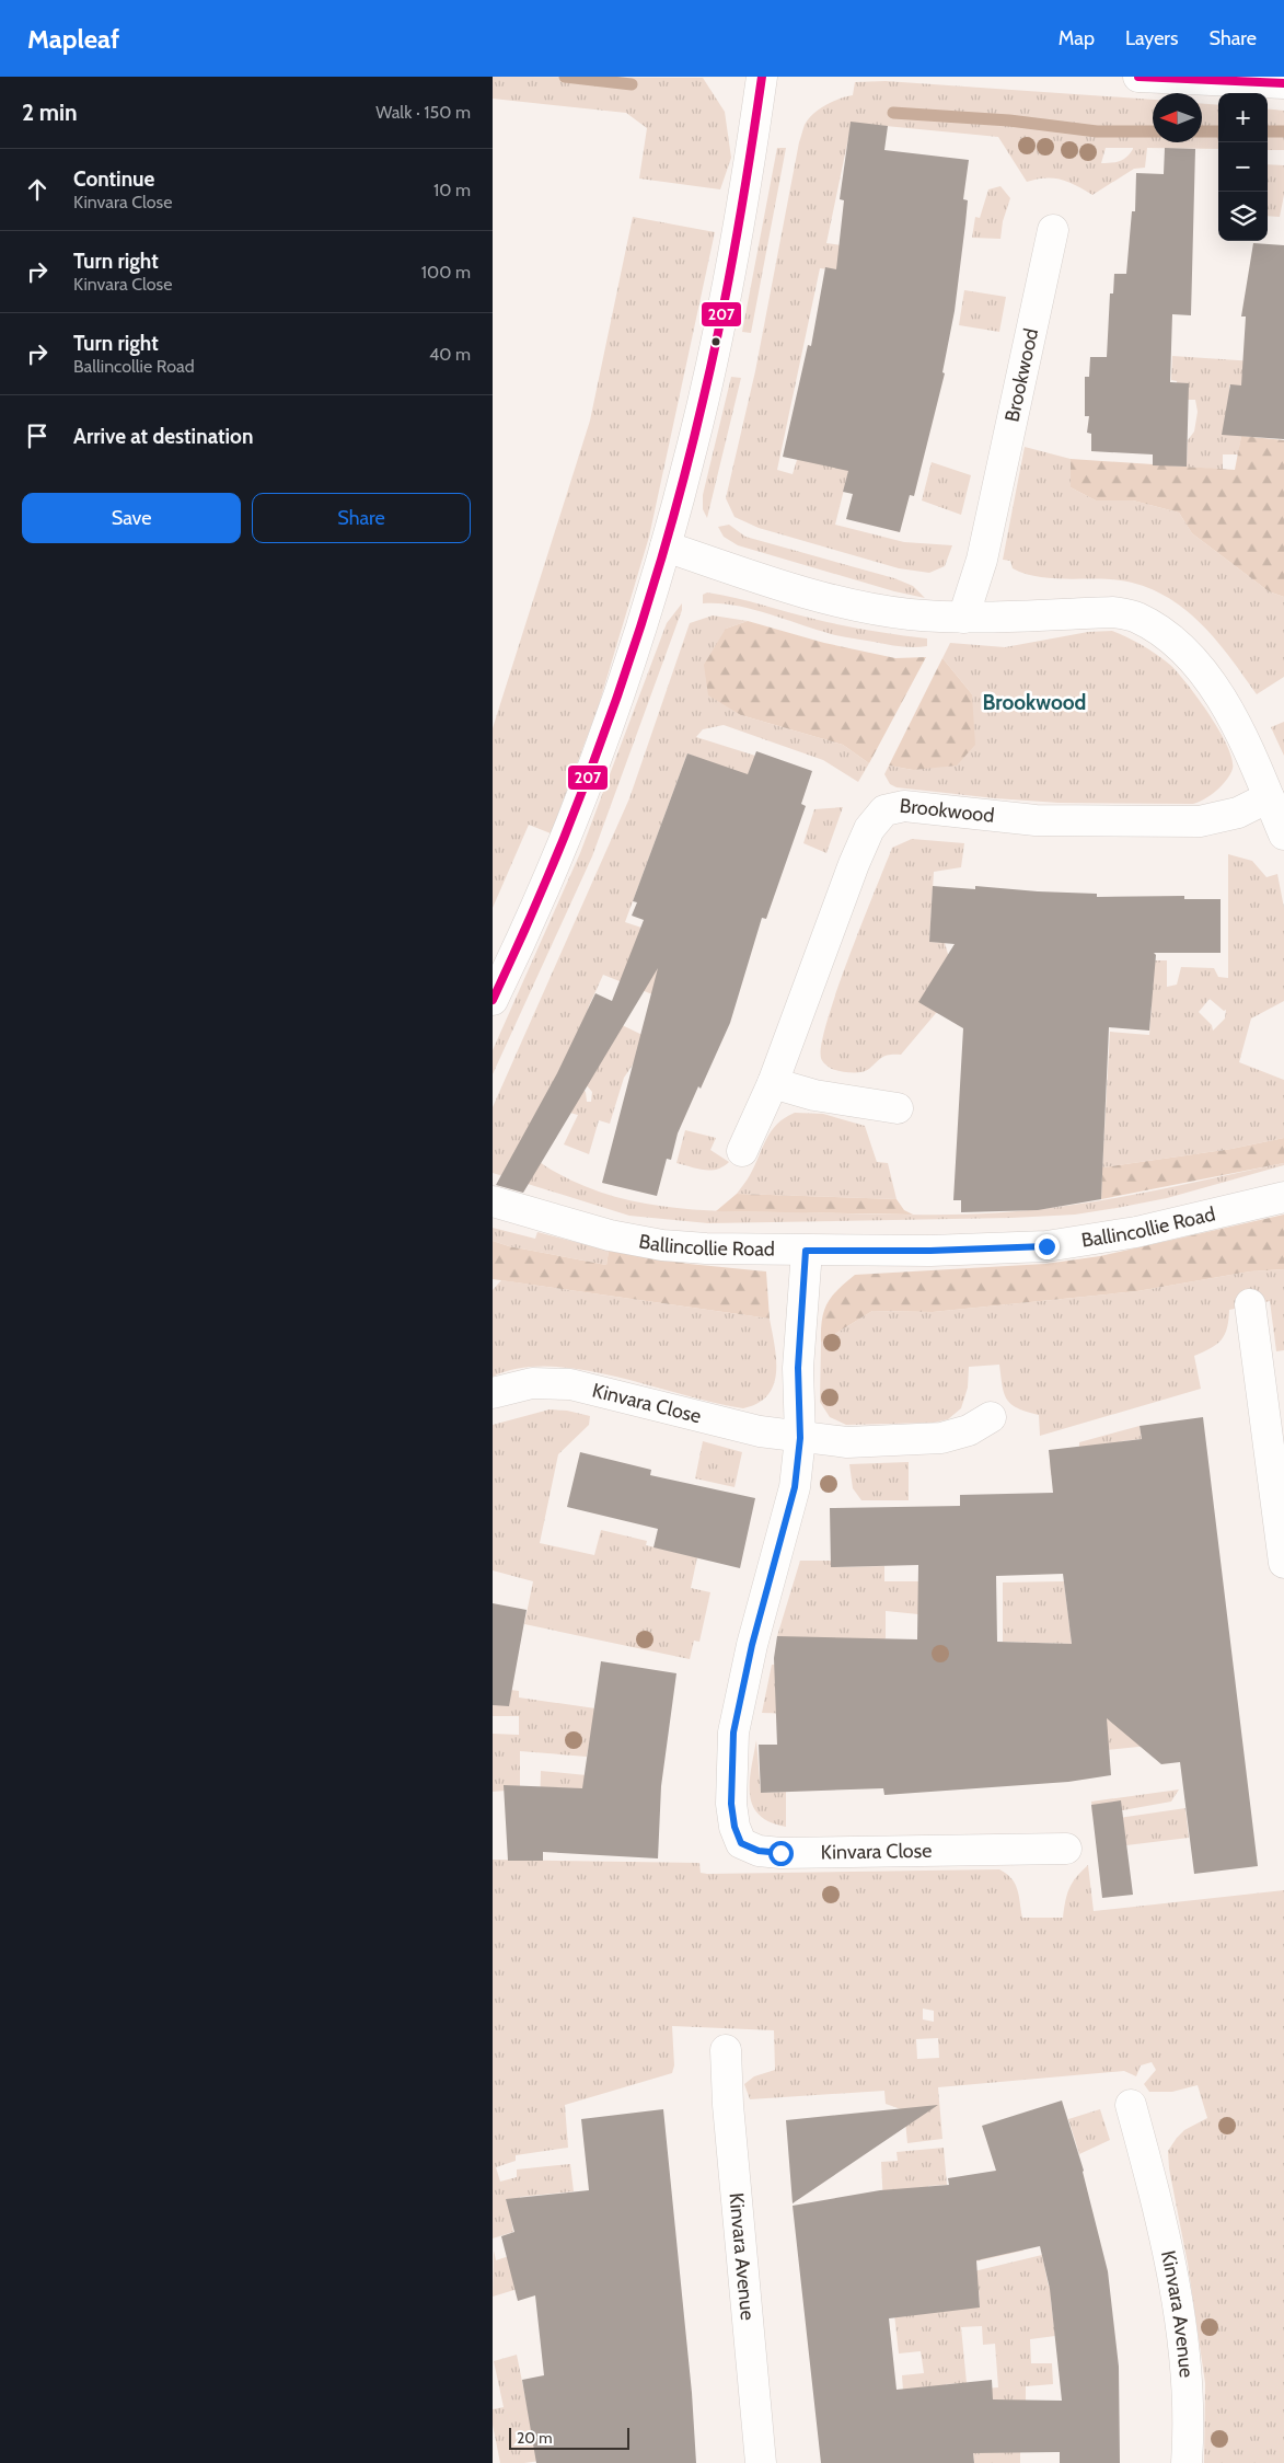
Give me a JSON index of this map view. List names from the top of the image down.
{
  "streets": {
    "street": [
      "Brookwood",
      "Ballincollie Road",
      "Kinvara Close",
      "Kinvara Avenue"
    ]
  },
  "crossings": [
    ["Ballincollie Road", "Kinvara Close"]
  ],
  "districts": ["Brookwood"],
  "lines": ["transit line 207"],
  "scale_bar": "20 m",
  "north": "left",
  "page": {
    "header": "Mapleaf",
    "nav": ["Map", "Layers", "Share"],
    "heading": ["2 min", "Walk · 150 m"],
    "map_buttons": ["+", "−"],
    "list": [
      ["Continue", "Kinvara Close", "10 m"],
      ["Turn right", "Kinvara Close", "100 m"],
      ["Turn right", "Ballincollie Road", "40 m"],
      "Arrive at destination"
    ],
    "buttons": ["Save", "Share"],
    "scale": "20 m"
  }
}
